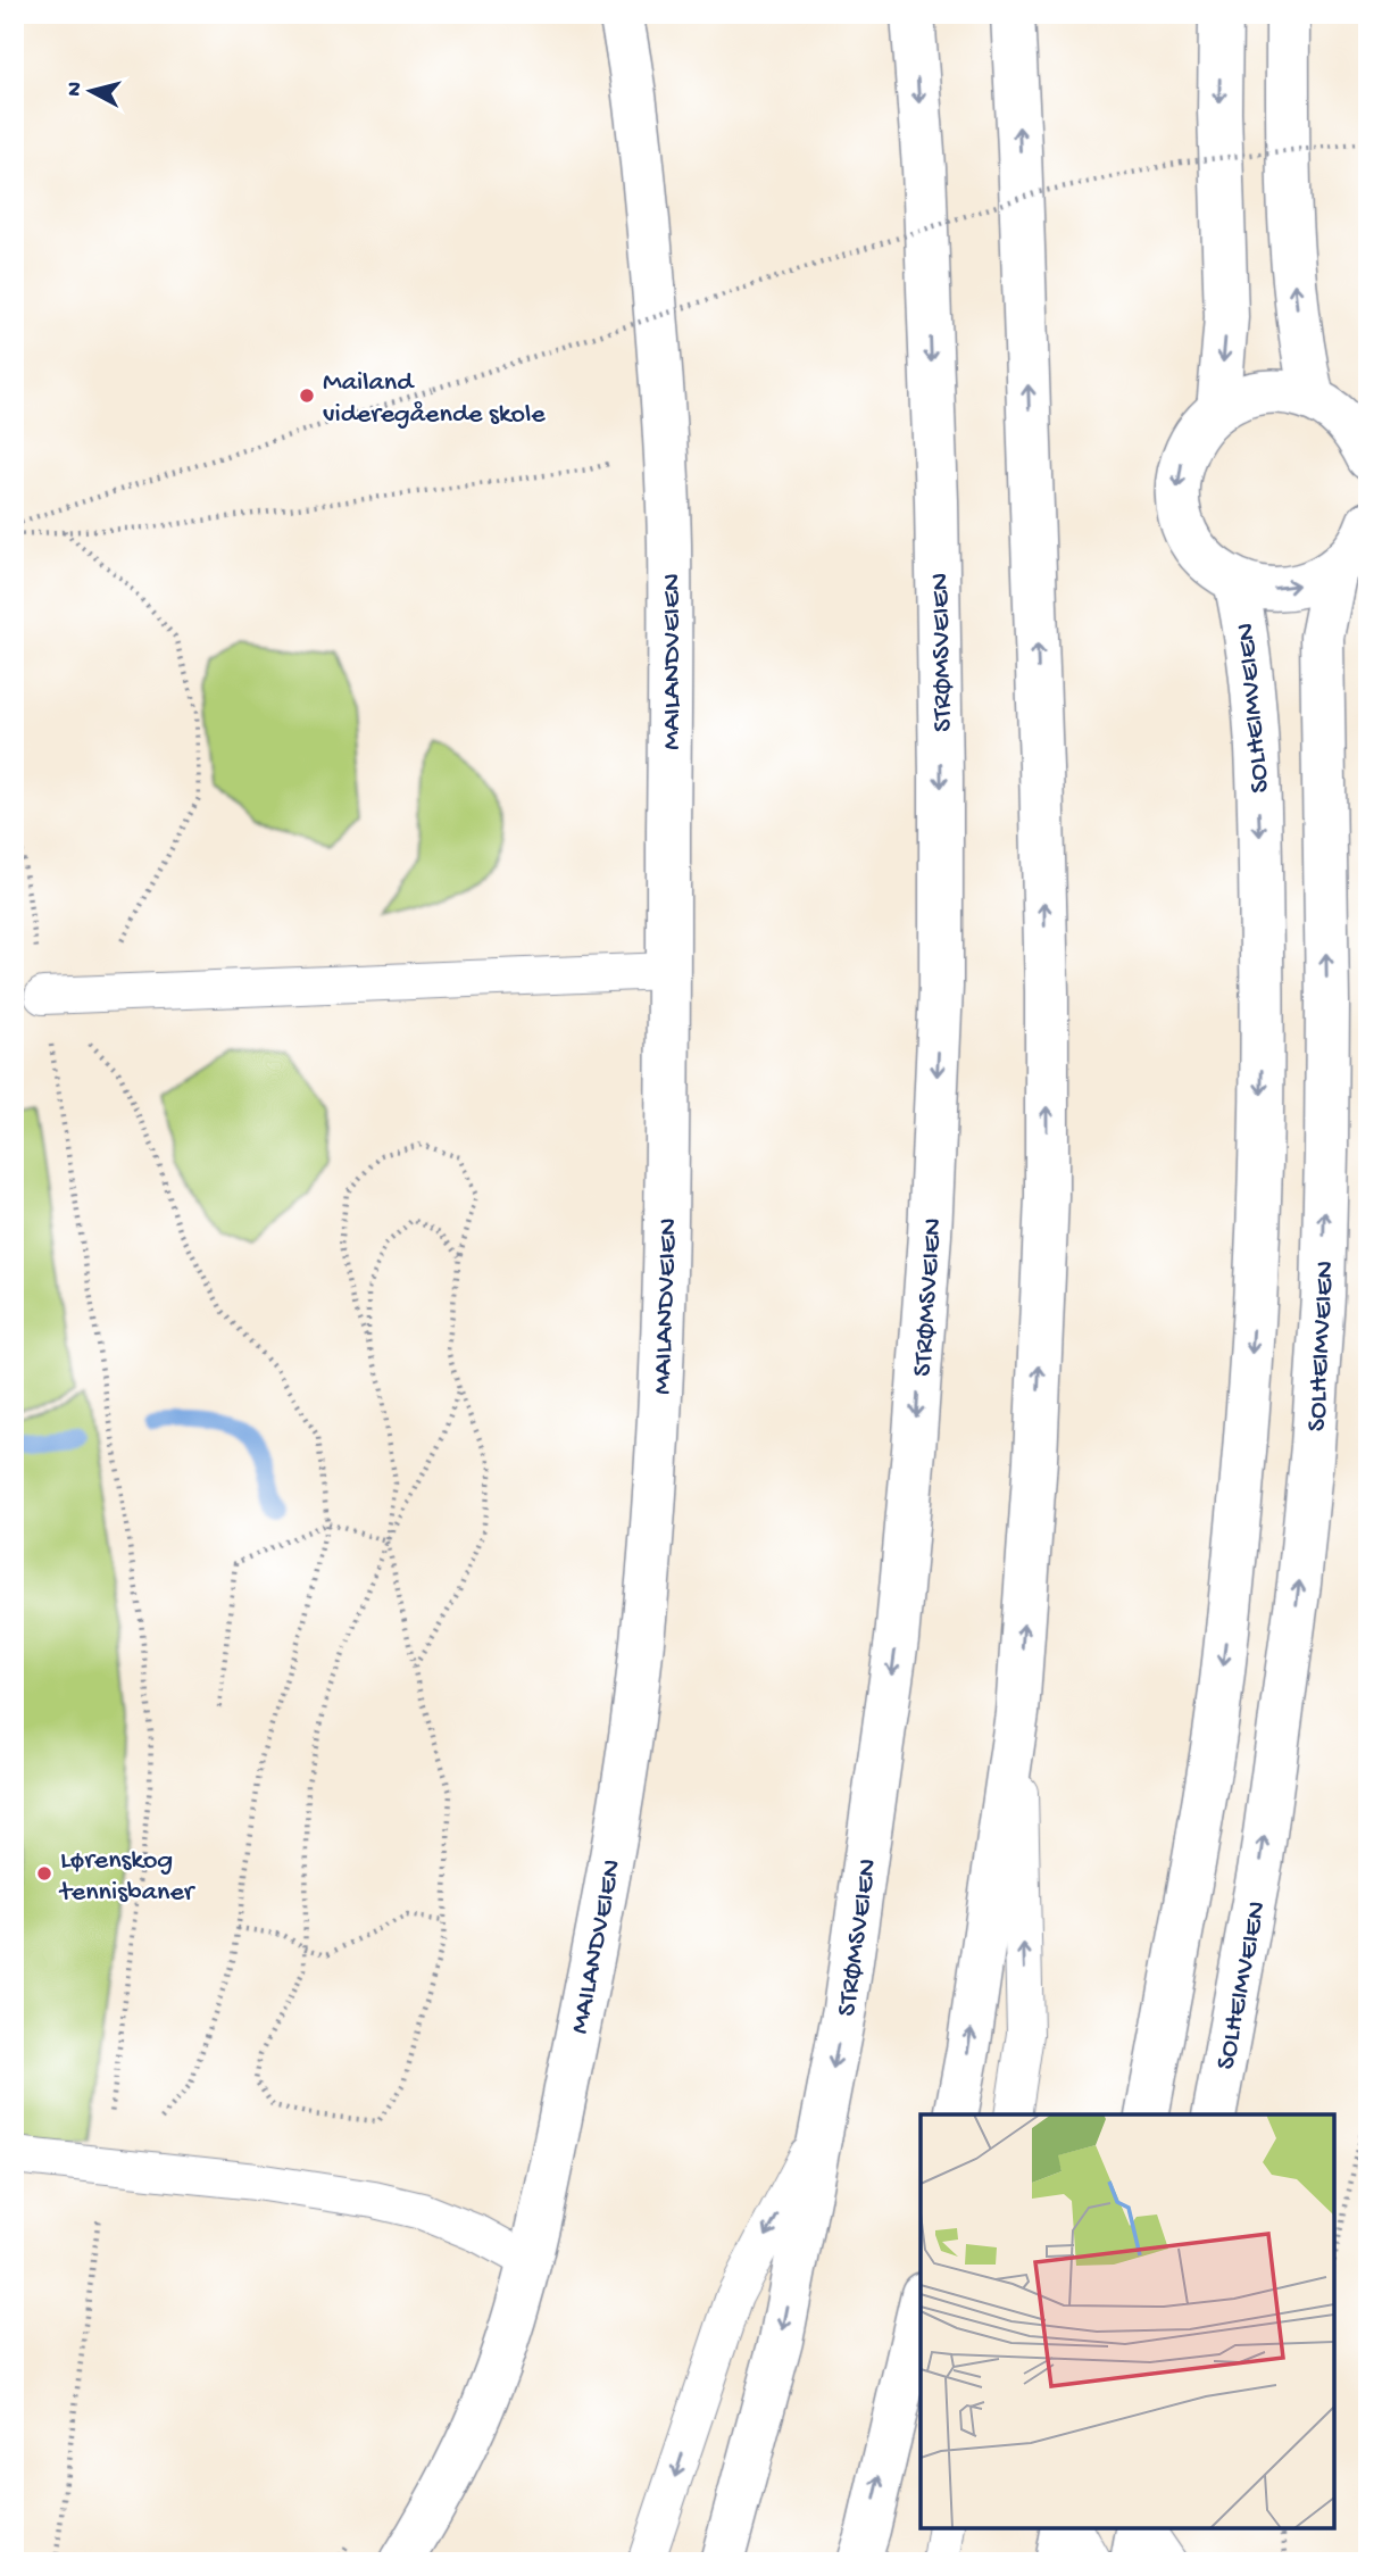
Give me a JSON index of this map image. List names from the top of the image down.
{
  "streets": {
    "main road": ["STRØMSVEIEN", "MAILANDVEIEN", "SOLHEIMVEIEN"]
  },
  "places": ["Mailand videregående skole", "Lørenskog tennisbaner"],
  "north": "left"
}
